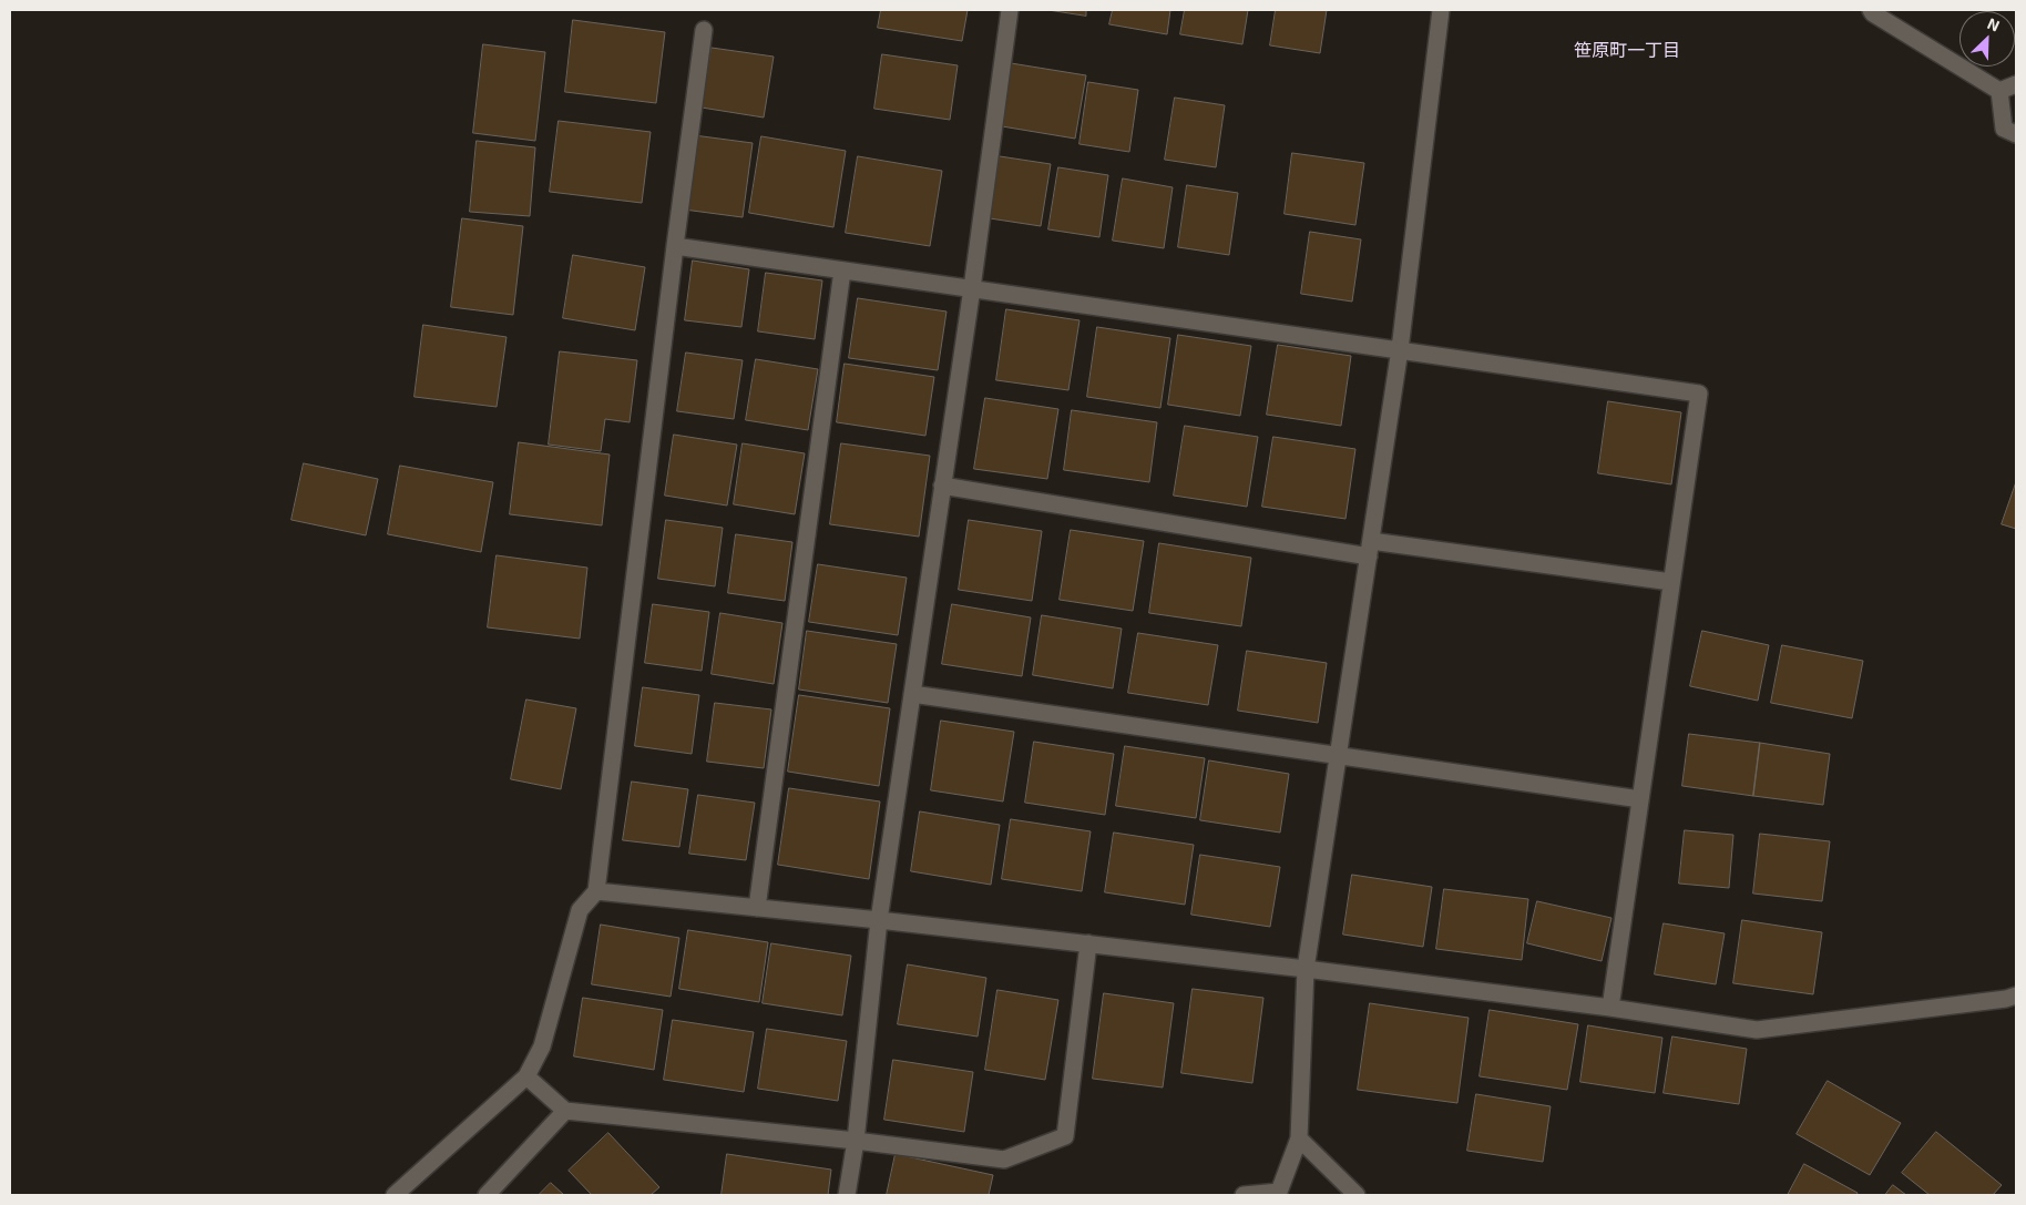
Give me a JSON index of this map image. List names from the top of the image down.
{
  "districts": ["笹原町一丁目"],
  "north": "top right"
}
